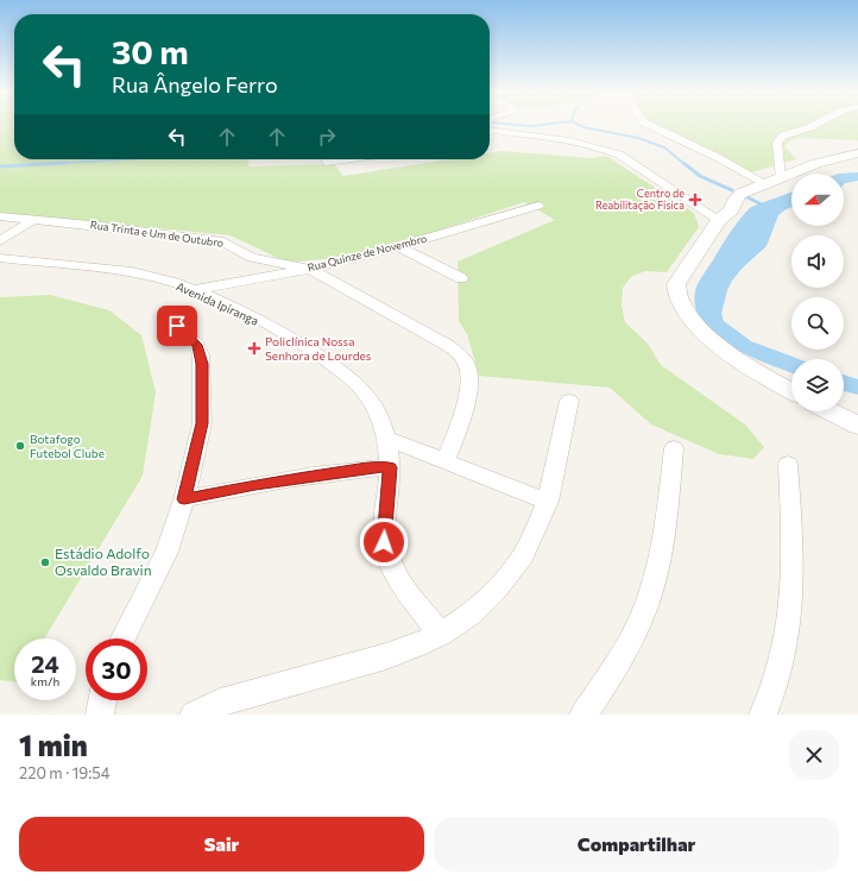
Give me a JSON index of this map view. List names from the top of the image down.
{
  "streets": {
    "street": ["Rua Trinta e Um de Outubro", "Rua Quinze de Novembro", "Avenida Ipiranga"]
  },
  "crossings": [
    ["Rua Trinta e Um de Outubro", "Rua Quinze de Novembro"],
    ["Rua Quinze de Novembro", "Avenida Ipiranga"]
  ],
  "places": {
    "health": ["Centro de Reabilitação Física", "Policlínica Nossa Senhora de Lourdes"],
    "other": ["Botafogo Futebol Clube", "Estádio Adolfo Osvaldo Bravin"]
  },
  "north": "left",
  "page": {
    "turn": ["30 m", "Rua Ângelo Ferro"],
    "speed": "24 km/h",
    "limit": "30",
    "heading": ["1 min", "220 m · 19:54"],
    "buttons": ["Sair", "Compartilhar"]
  }
}
